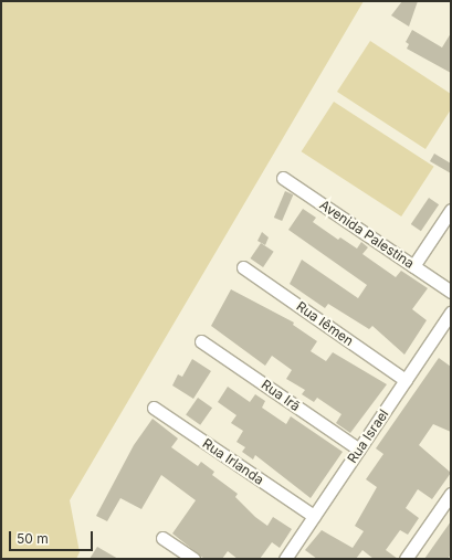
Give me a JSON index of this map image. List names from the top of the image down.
{
  "streets": {
    "street": [
      "Avenida Palestina",
      "Rua Iêmen",
      "Rua Irã",
      "Rua Israel",
      "Rua Irlanda"
    ]
  },
  "crossings": [
    ["Rua Iêmen", "Rua Israel"],
    ["Rua Irã", "Rua Israel"],
    ["Rua Israel", "Rua Irlanda"]
  ],
  "scale_bar": "50 m"
}
